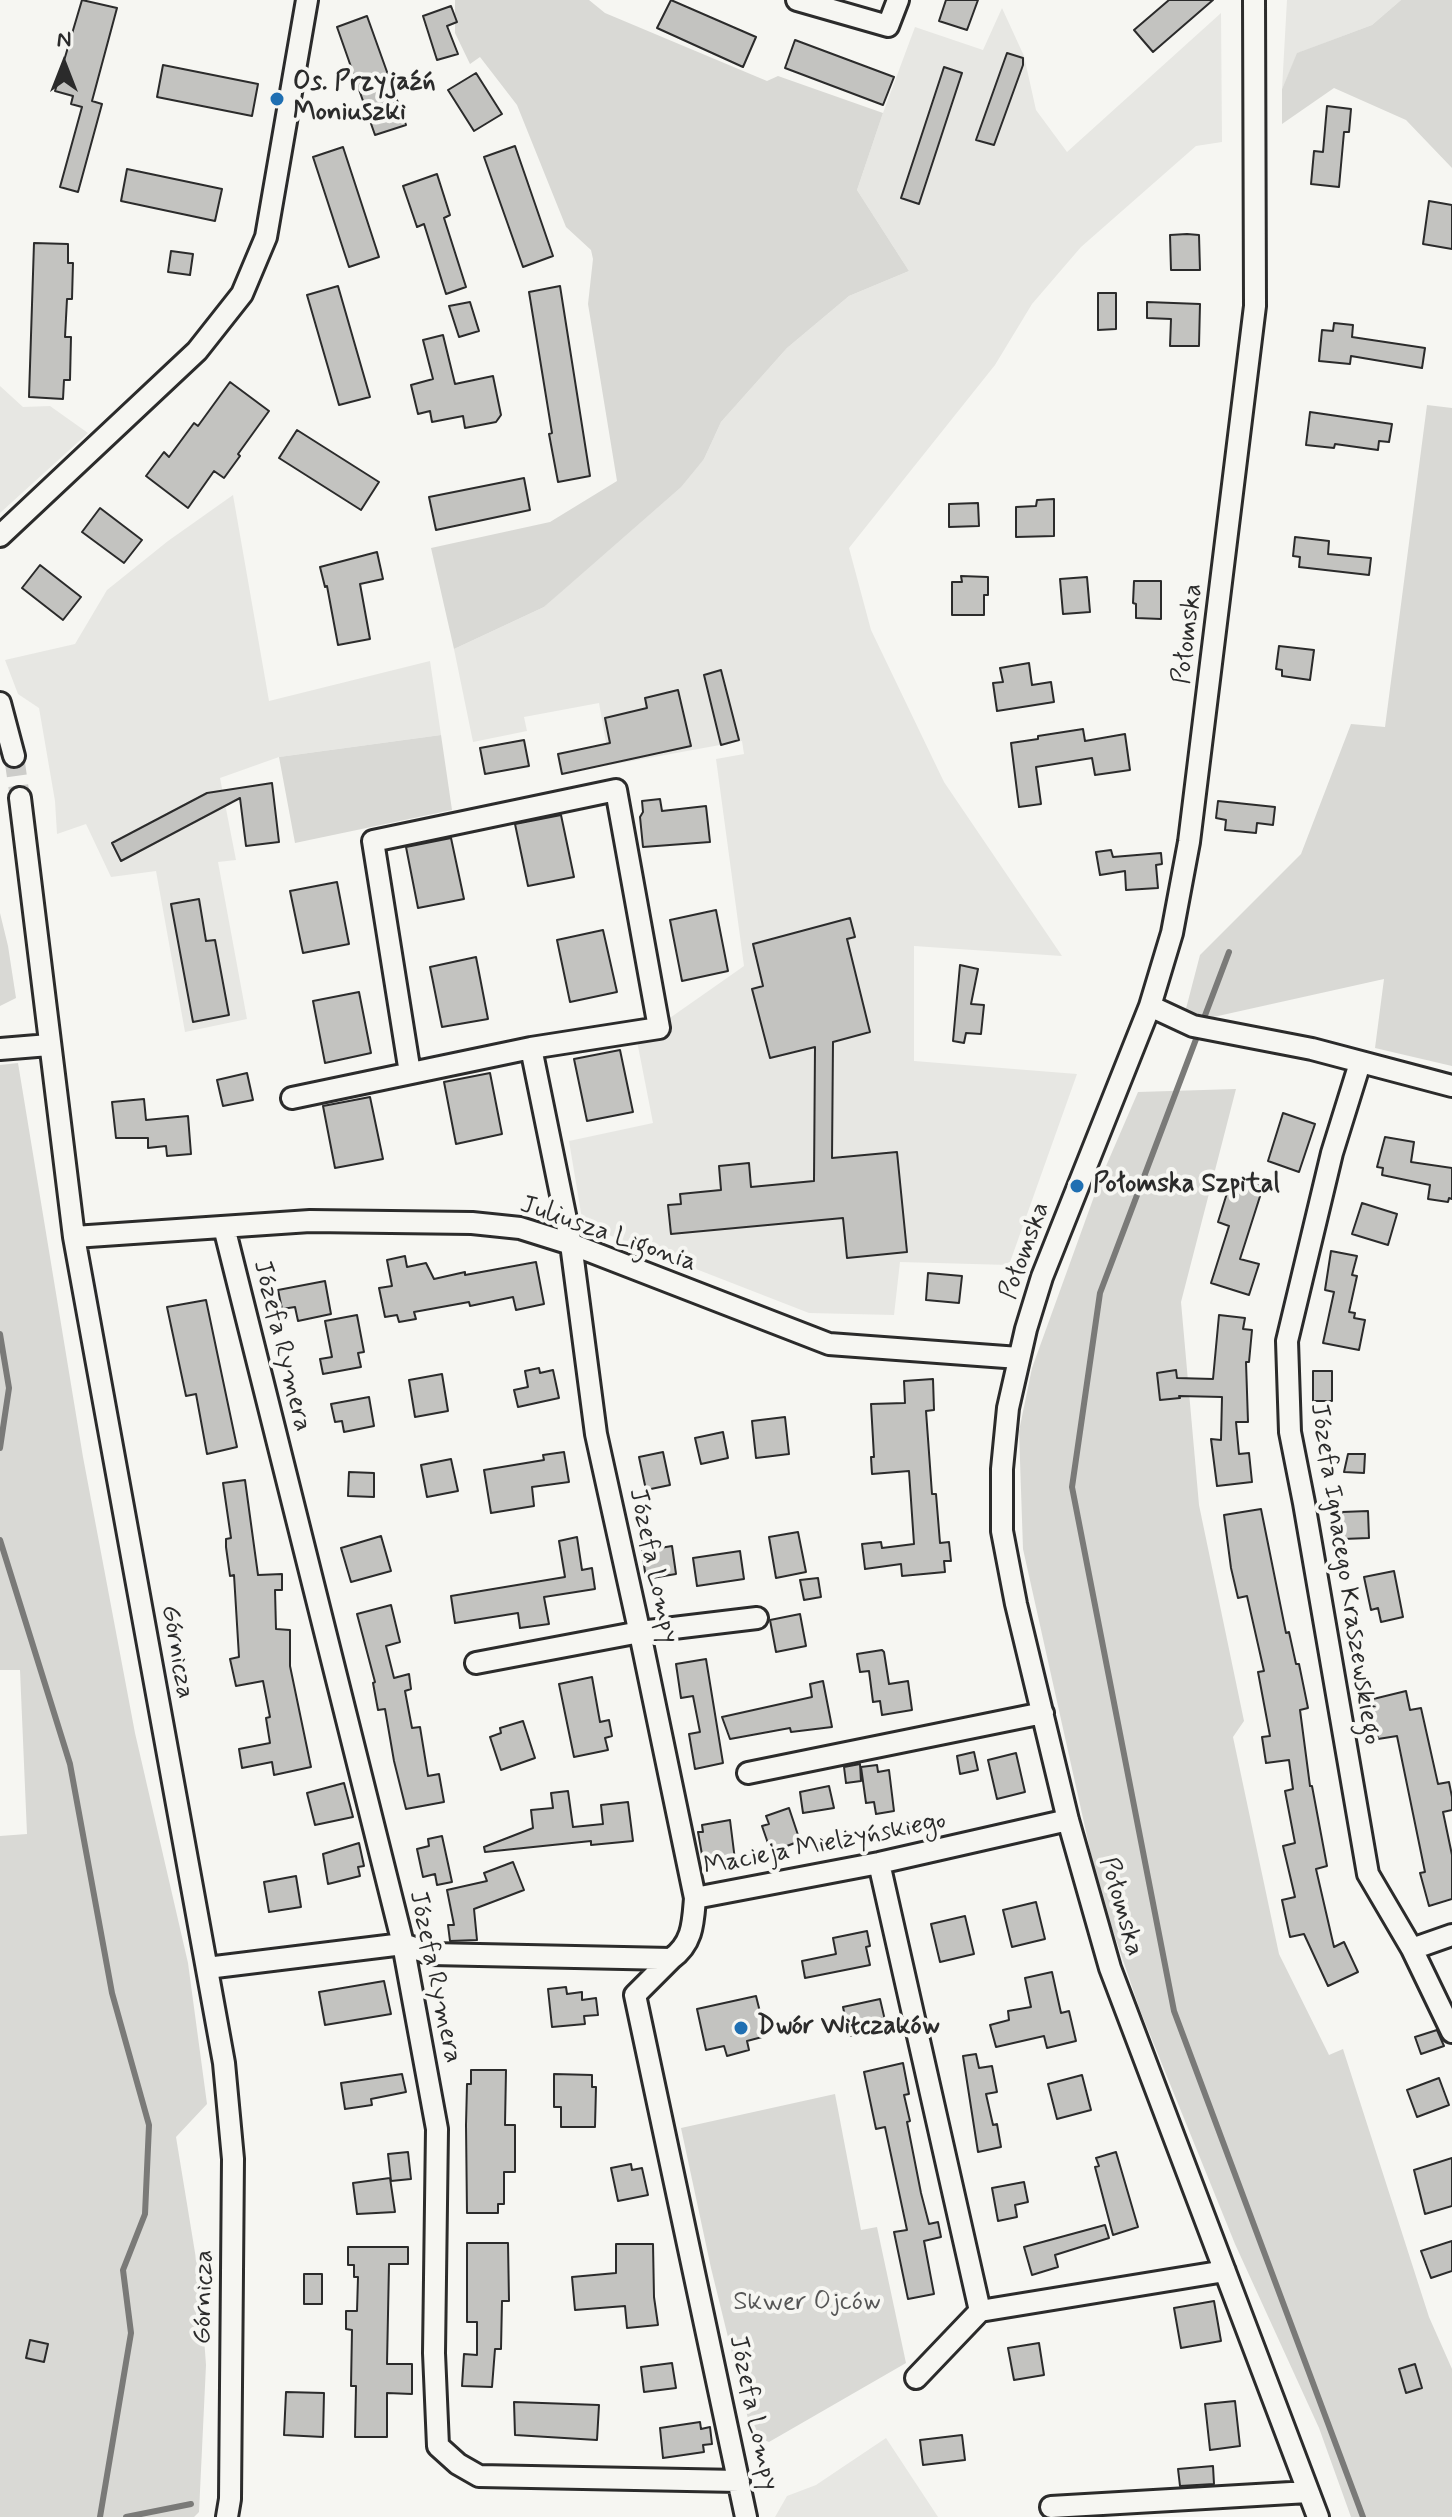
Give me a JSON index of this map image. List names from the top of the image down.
{
  "streets": {
    "street": [
      "Połomska",
      "Juliusza Ligonia",
      "Józefa Rymera",
      "Józefa Lompy",
      "Józefa Ignacego Kraszewskiego",
      "Górnicza",
      "Macieja Mielżyńskiego"
    ]
  },
  "crossings": [
    ["Połomska", "Juliusza Ligonia"],
    ["Połomska", "Macieja Mielżyńskiego"],
    ["Juliusza Ligonia", "Józefa Rymera"],
    ["Juliusza Ligonia", "Józefa Lompy"],
    ["Juliusza Ligonia", "Górnicza"],
    ["Józefa Rymera", "Józefa Lompy"],
    ["Józefa Lompy", "Macieja Mielżyńskiego"]
  ],
  "parks": ["Skwer Ojców"],
  "places": ["Os. Przyjaźń Moniuszki", "Połomska Szpital", "Dwór Witczaków"],
  "north": "top"
}
